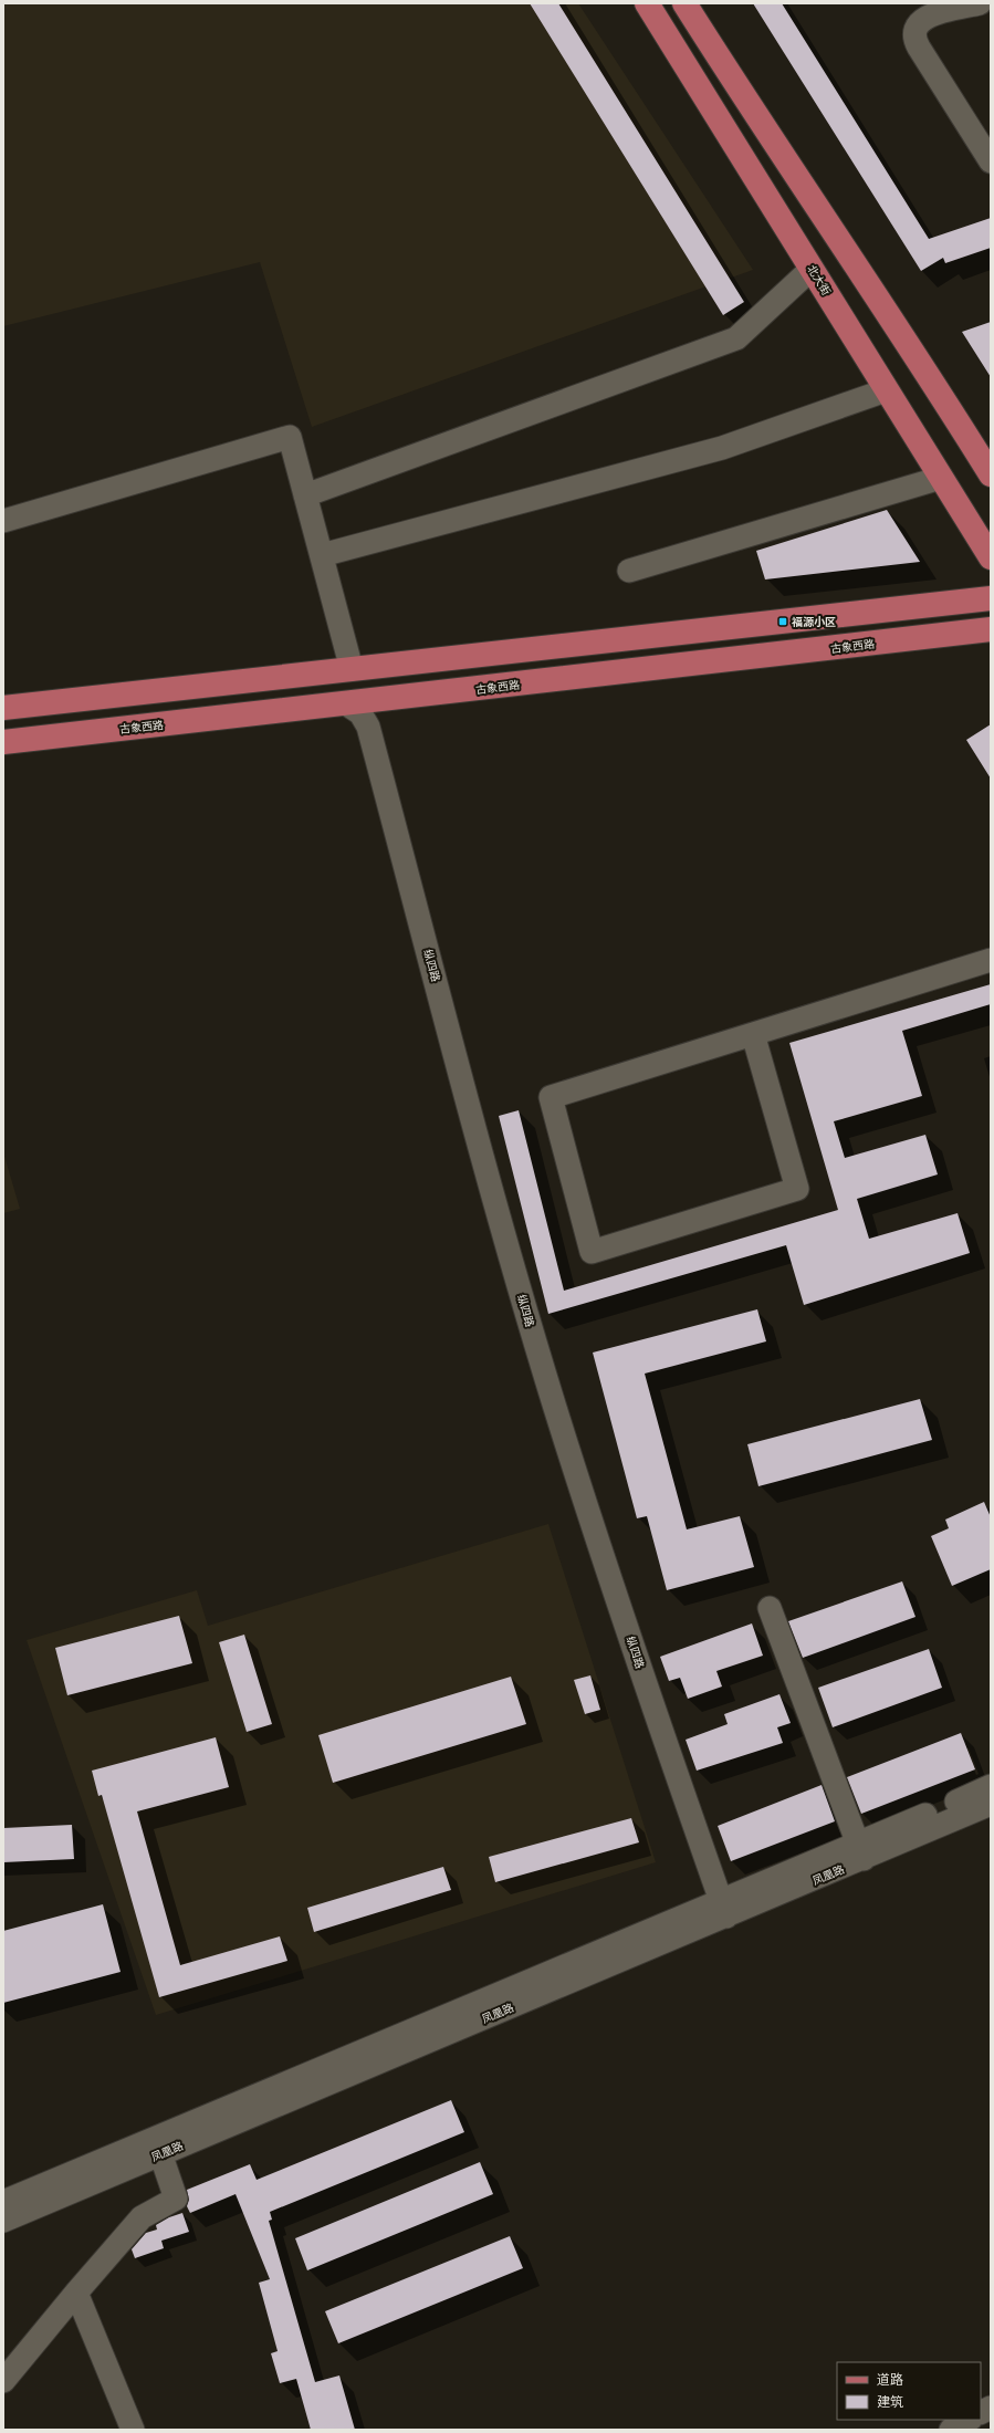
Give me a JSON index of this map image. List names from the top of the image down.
{
  "streets": {
    "main road": ["北大街", "古象西路"],
    "street": ["纵四路", "凤凰路"]
  },
  "crossings": [
    ["古象西路", "纵四路"],
    ["纵四路", "凤凰路"]
  ],
  "places": {
    "transit": ["福源小区"]
  },
  "legend": ["道路", "建筑"]
}
